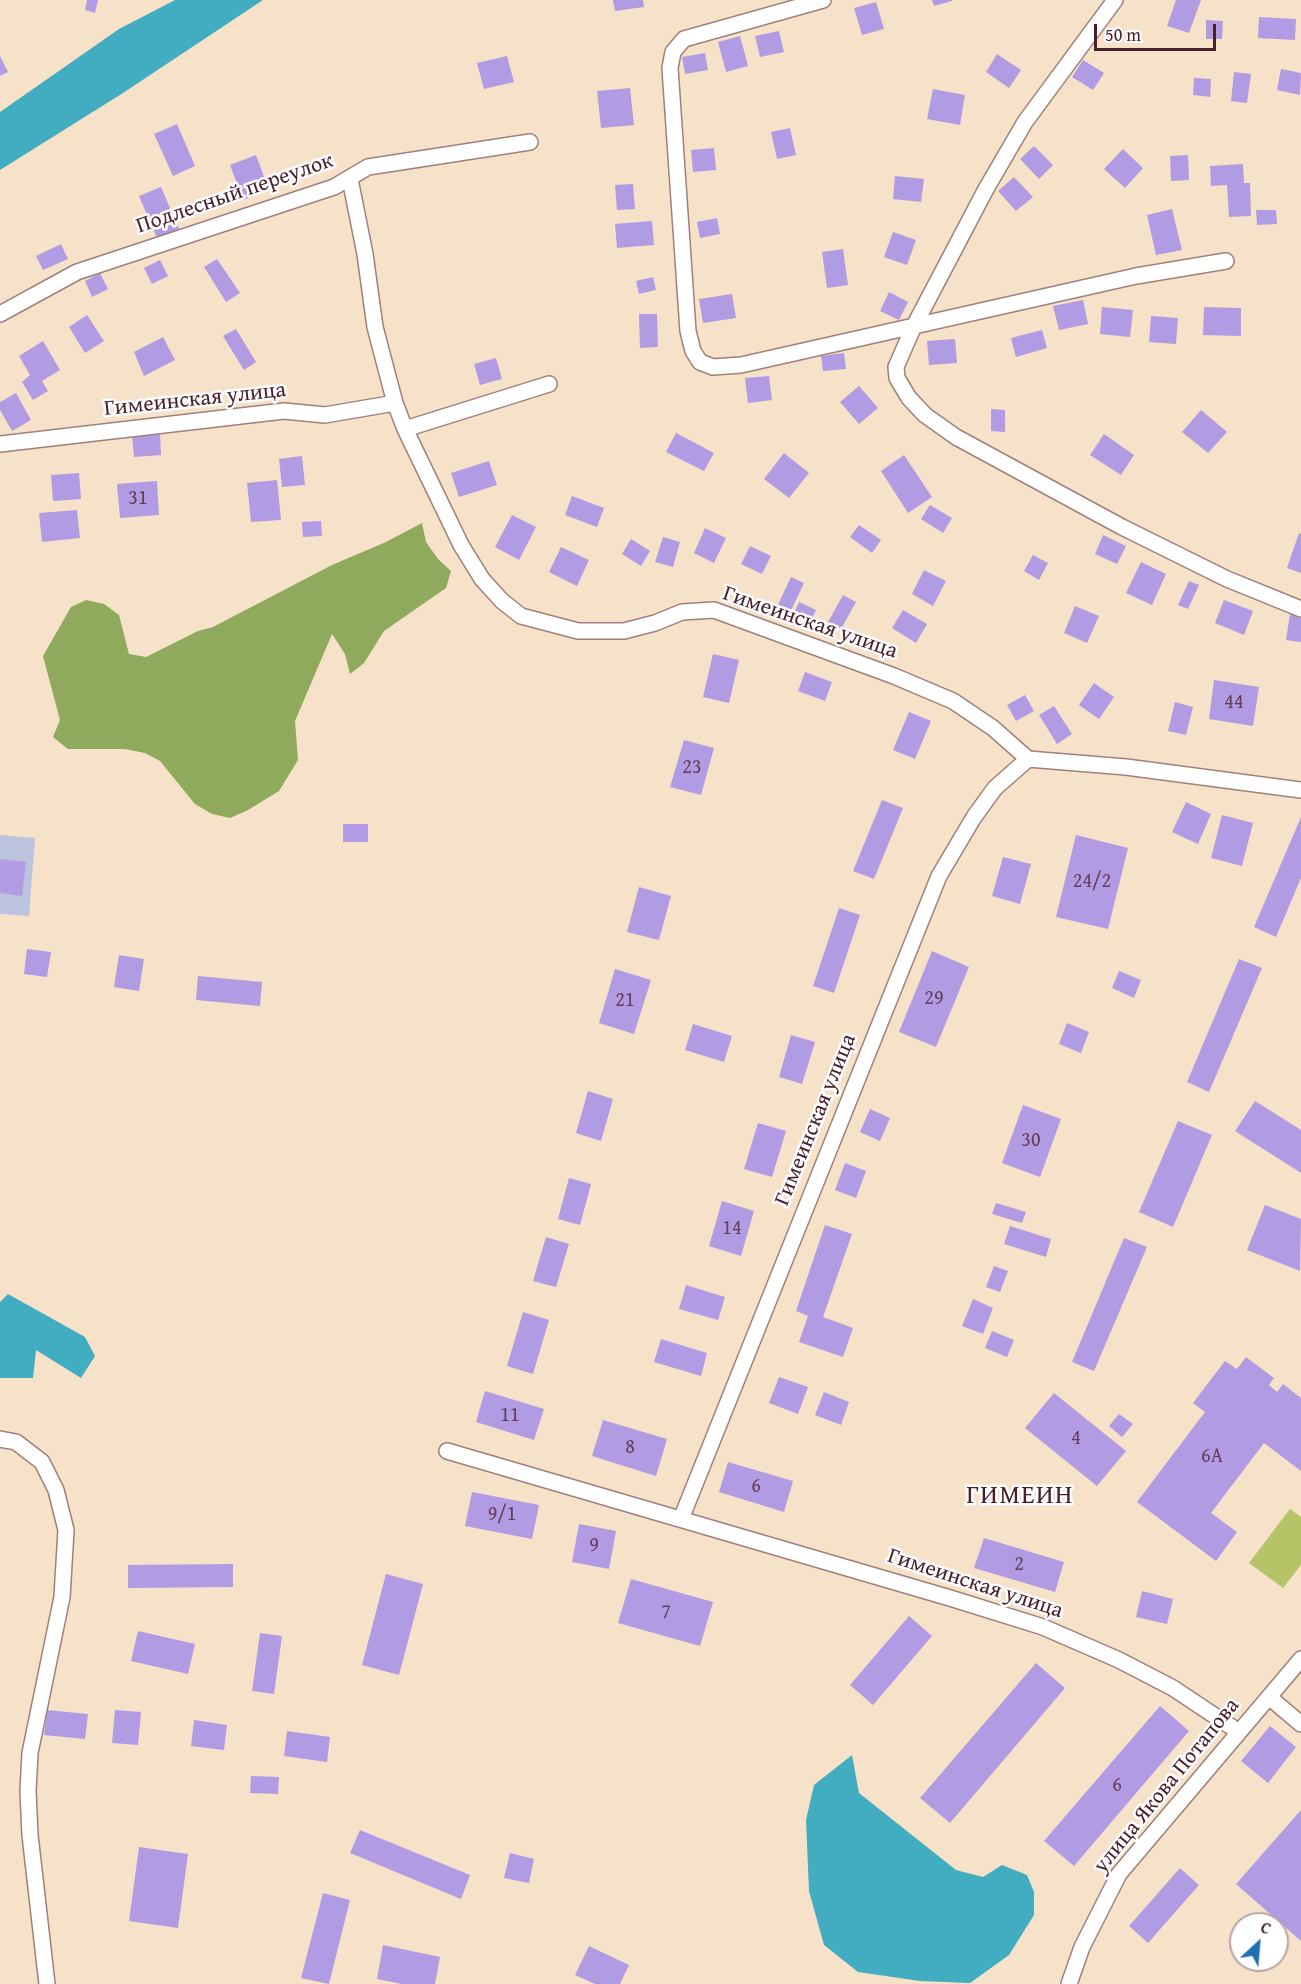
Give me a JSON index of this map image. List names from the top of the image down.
{
  "streets": {
    "street": ["Подлесный переулок", "Гимеинская улица", "улица Якова Потапова"]
  },
  "crossings": [
    ["Гимеинская улица", "улица Якова Потапова"]
  ],
  "districts": ["ГИМЕИН"],
  "house_numbers": [
    "31",
    "44",
    "23",
    "24/2",
    "29",
    "21",
    "30",
    "14",
    "11",
    "4",
    "8",
    "6А",
    "6",
    "9/1",
    "9",
    "2",
    "7",
    "6"
  ],
  "scale_bar": "50 m",
  "north": "top right"
}
